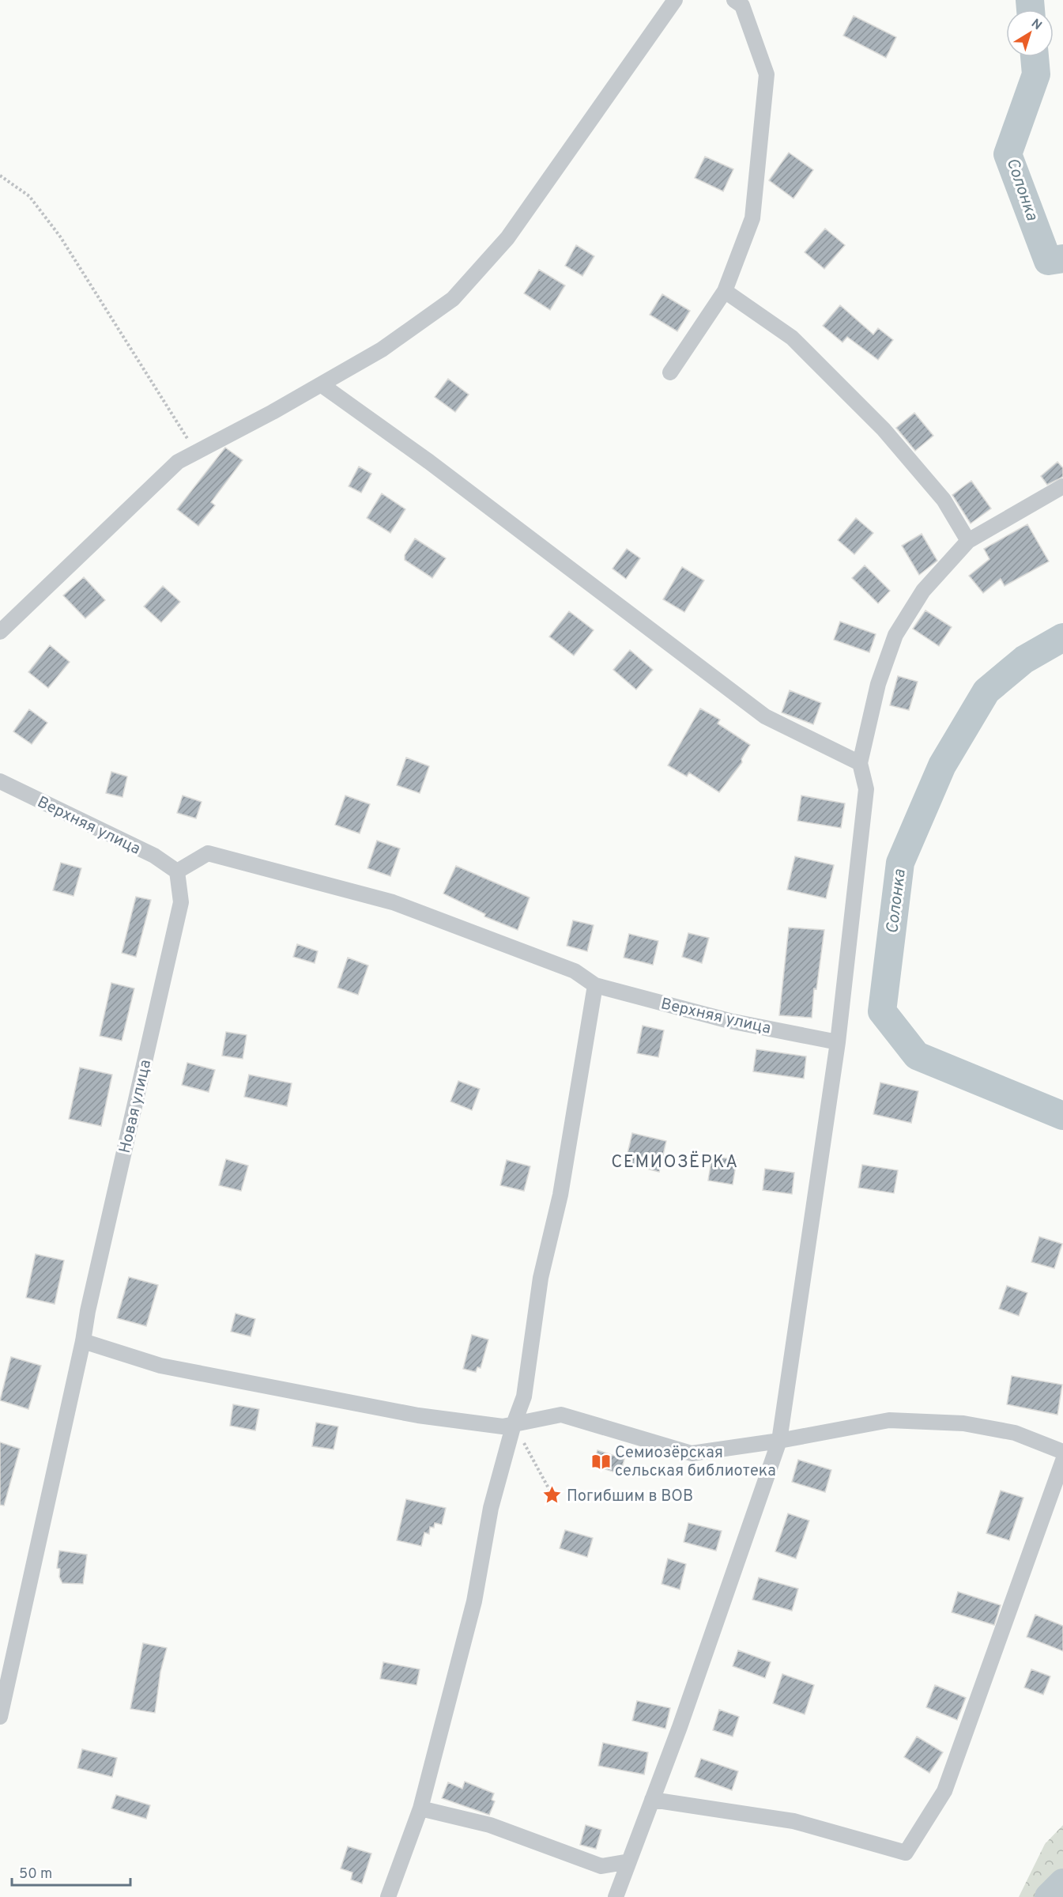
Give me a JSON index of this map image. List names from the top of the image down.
{
  "streets": {
    "street": ["Верхняя улица", "Новая улица"]
  },
  "crossings": [
    ["Верхняя улица", "Новая улица"]
  ],
  "districts": ["СЕМИОЗЁРКА"],
  "water": ["Солонка"],
  "places": {
    "library": ["Семиозёрская сельская библиотека"],
    "place": ["Погибшим в ВОВ"]
  },
  "scale_bar": "50 m",
  "north": "top right"
}
